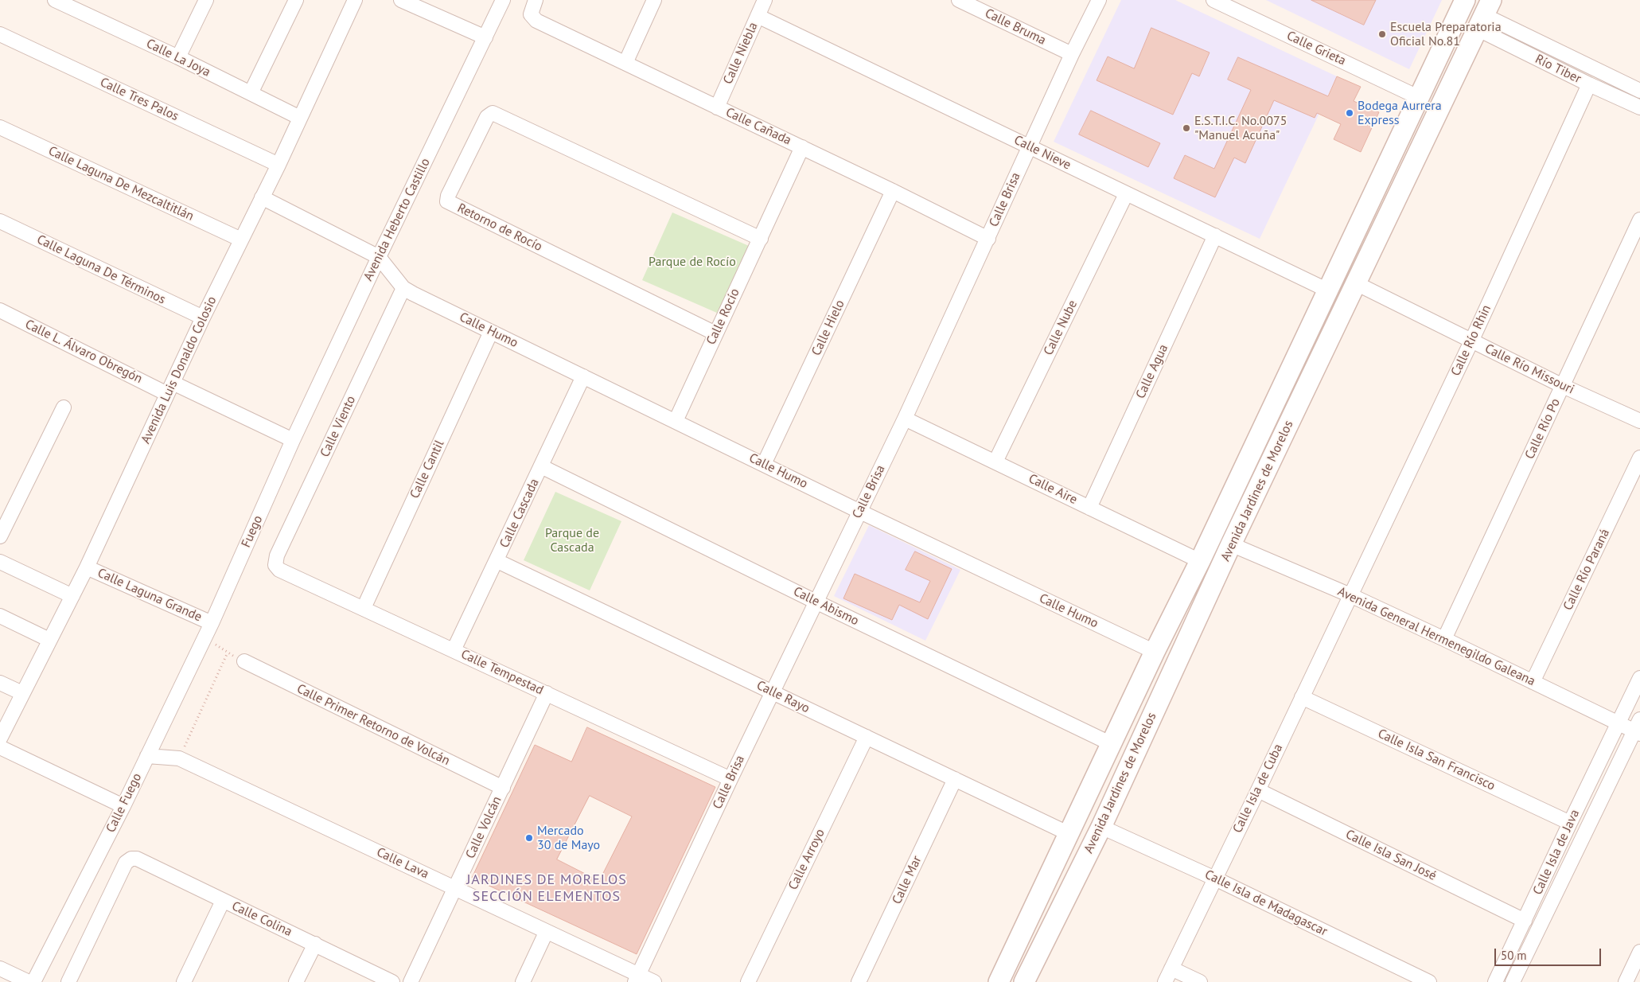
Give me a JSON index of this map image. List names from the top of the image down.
{
  "streets": {
    "main road": ["Avenida Jardines de Morelos"],
    "street": [
      "Calle Bruma",
      "Calle Grieta",
      "Calle Niebla",
      "Calle La Joya",
      "Río Tiber",
      "Calle Tres Palos",
      "Calle Cañada",
      "Calle Nieve",
      "Calle Laguna De Mezcaltitlán",
      "Calle Brisa",
      "Avenida Heberto Castillo",
      "Retorno de Rocío",
      "Calle Laguna De Términos",
      "Calle Rocío",
      "Calle Hielo",
      "Calle Nube",
      "Calle Humo",
      "Calle Río Rhin",
      "Calle L. Álvaro Obregón",
      "Calle Río Missouri",
      "Avenida Luis Donaldo Colosio",
      "Calle Agua",
      "Calle Viento",
      "Calle Río Po",
      "Calle Cantil",
      "Calle Aire",
      "Calle Cascada",
      "Fuego",
      "Calle Río Paraná",
      "Calle Laguna Grande",
      "Calle Abismo",
      "Avenida General Hermenegildo Galeana",
      "Calle Tempestad",
      "Calle Rayo",
      "Calle Primer Retorno de Volcán",
      "Calle Isla San Francisco",
      "Calle Isla de Cuba",
      "Calle Fuego",
      "Calle Volcán",
      "Calle Isla de Java",
      "Calle Isla San José",
      "Calle Arroyo",
      "Calle Lava",
      "Calle Mar",
      "Calle Isla de Madagascar",
      "Calle Colina"
    ]
  },
  "crossings": [
    ["Calle Bruma", "Calle Brisa"],
    ["Calle Grieta", "Avenida Jardines de Morelos"],
    ["Calle Niebla", "Calle Cañada"],
    ["Calle Niebla", "Calle Nieve"],
    ["Calle La Joya", "Avenida Luis Donaldo Colosio"],
    ["Río Tiber", "Calle Río Rhin"],
    ["Río Tiber", "Avenida Jardines de Morelos"],
    ["Calle Tres Palos", "Avenida Luis Donaldo Colosio"],
    ["Calle Cañada", "Calle Brisa"],
    ["Calle Cañada", "Calle Rocío"],
    ["Calle Cañada", "Calle Hielo"],
    ["Calle Nieve", "Calle Brisa"],
    ["Calle Nieve", "Calle Nube"],
    ["Calle Nieve", "Calle Agua"],
    ["Calle Nieve", "Avenida Jardines de Morelos"],
    ["Calle Laguna De Mezcaltitlán", "Avenida Luis Donaldo Colosio"],
    ["Calle Brisa", "Calle Humo"],
    ["Calle Brisa", "Calle Aire"],
    ["Calle Brisa", "Calle Abismo"],
    ["Calle Brisa", "Calle Tempestad"],
    ["Calle Brisa", "Calle Rayo"],
    ["Calle Brisa", "Calle Lava"],
    ["Avenida Heberto Castillo", "Calle L. Álvaro Obregón"],
    ["Avenida Heberto Castillo", "Fuego"],
    ["Retorno de Rocío", "Calle Rocío"],
    ["Calle Laguna De Términos", "Avenida Luis Donaldo Colosio"],
    ["Calle Rocío", "Calle Humo"],
    ["Calle Hielo", "Calle Humo"],
    ["Calle Nube", "Calle Aire"],
    ["Calle Humo", "Calle Viento"],
    ["Calle Humo", "Calle Cantil"],
    ["Calle Humo", "Avenida Jardines de Morelos"],
    ["Calle Humo", "Calle Cascada"],
    ["Calle Río Rhin", "Calle Río Missouri"],
    ["Calle Río Rhin", "Avenida General Hermenegildo Galeana"],
    ["Calle Río Rhin", "Calle Isla de Cuba"],
    ["Calle L. Álvaro Obregón", "Avenida Luis Donaldo Colosio"],
    ["Calle L. Álvaro Obregón", "Fuego"],
    ["Calle Río Missouri", "Calle Río Po"],
    ["Calle Río Missouri", "Avenida Jardines de Morelos"],
    ["Avenida Luis Donaldo Colosio", "Calle Laguna Grande"],
    ["Calle Agua", "Calle Aire"],
    ["Calle Viento", "Calle Tempestad"],
    ["Calle Río Po", "Avenida General Hermenegildo Galeana"],
    ["Calle Cantil", "Calle Tempestad"],
    ["Calle Aire", "Avenida Jardines de Morelos"],
    ["Avenida Jardines de Morelos", "Calle Abismo"],
    ["Avenida Jardines de Morelos", "Avenida General Hermenegildo Galeana"],
    ["Avenida Jardines de Morelos", "Calle Rayo"],
    ["Avenida Jardines de Morelos", "Calle Isla de Madagascar"],
    ["Calle Cascada", "Calle Abismo"],
    ["Calle Cascada", "Calle Tempestad"],
    ["Calle Cascada", "Calle Rayo"],
    ["Fuego", "Calle Laguna Grande"],
    ["Fuego", "Calle Fuego"],
    ["Calle Río Paraná", "Avenida General Hermenegildo Galeana"],
    ["Calle Laguna Grande", "Calle Fuego"],
    ["Avenida General Hermenegildo Galeana", "Calle Isla de Cuba"],
    ["Avenida General Hermenegildo Galeana", "Calle Isla de Java"],
    ["Calle Tempestad", "Calle Volcán"],
    ["Calle Rayo", "Calle Arroyo"],
    ["Calle Rayo", "Calle Mar"],
    ["Calle Primer Retorno de Volcán", "Calle Volcán"],
    ["Calle Isla San Francisco", "Calle Isla de Cuba"],
    ["Calle Isla San Francisco", "Calle Isla de Java"],
    ["Calle Isla de Cuba", "Calle Isla San José"],
    ["Calle Isla de Cuba", "Calle Isla de Madagascar"],
    ["Calle Fuego", "Calle Lava"],
    ["Calle Volcán", "Calle Lava"],
    ["Calle Isla de Java", "Calle Isla San José"]
  ],
  "districts": ["JARDINES DE MORELOS SECCIÓN ELEMENTOS"],
  "parks": ["Parque de Rocío", "Parque de Cascada"],
  "places": [
    "Escuela Preparatoria Oficial No.81",
    "Bodega Aurrera Express",
    "E.S.T.I.C. No.0075 \"Manuel Acuña\"",
    "Mercado 30 de Mayo"
  ],
  "scale_bar": "50 m"
}
